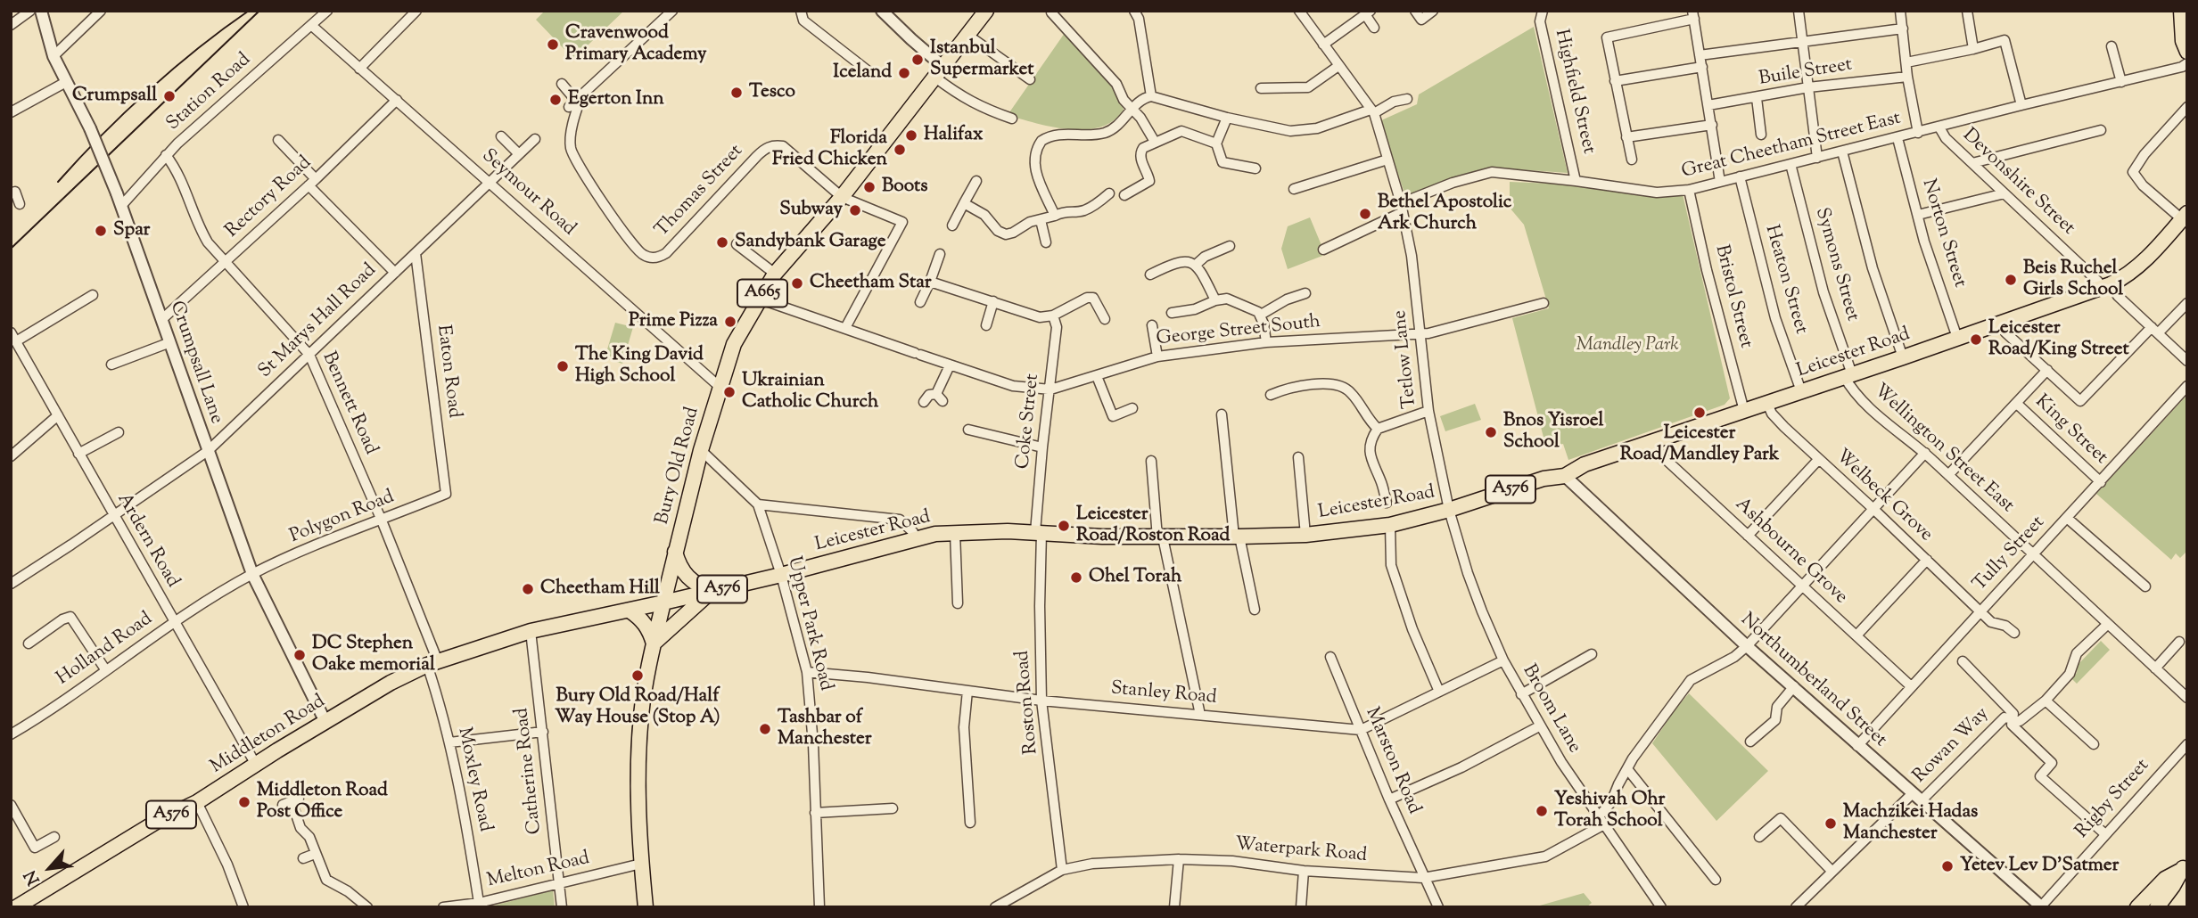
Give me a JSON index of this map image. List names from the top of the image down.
{
  "streets": {
    "main road": [
      "A665",
      "Leicester Road",
      "Bury Old Road",
      "A576",
      "Middleton Road"
    ],
    "street": [
      "Buile Street",
      "Highfield Street",
      "Station Road",
      "Great Cheetham Street East",
      "Devonshire Street",
      "Thomas Street",
      "Seymour Road",
      "Rectory Road",
      "Norton Street",
      "Symons Street",
      "Heaton Street",
      "Bristol Street",
      "St Marys Hall Road",
      "George Street South",
      "Tetlow Lane",
      "Crumpsall Lane",
      "Eaton Road",
      "Bennett Road",
      "Coke Street",
      "King Street",
      "Wellington Street East",
      "Welbeck Grove",
      "Polygon Road",
      "Ardern Road",
      "Ashbourne Grove",
      "Tully Street",
      "Upper Park Road",
      "Holland Road",
      "Northumberland Street",
      "Stanley Road",
      "Roston Road",
      "Broom Lane",
      "Rowan Way",
      "Marston Road",
      "Catherine Road",
      "Moxley Road",
      "Rigby Street",
      "Waterpark Road",
      "Melton Road"
    ]
  },
  "crossings": [
    ["Highfield Street", "Great Cheetham Street East"],
    ["Station Road", "Seymour Road"],
    ["Station Road", "Crumpsall Lane"],
    ["Station Road", "Bennett Road"],
    ["Great Cheetham Street East", "Devonshire Street"],
    ["Great Cheetham Street East", "Norton Street"],
    ["Great Cheetham Street East", "Symons Street"],
    ["Great Cheetham Street East", "Heaton Street"],
    ["Great Cheetham Street East", "Bristol Street"],
    ["Great Cheetham Street East", "Tetlow Lane"],
    ["Devonshire Street", "Leicester Road"],
    ["Thomas Street", "George Street South"],
    ["Thomas Street", "Bury Old Road"],
    ["Seymour Road", "Rectory Road"],
    ["Seymour Road", "St Marys Hall Road"],
    ["Seymour Road", "Bury Old Road"],
    ["Rectory Road", "Crumpsall Lane"],
    ["Rectory Road", "Bennett Road"],
    ["Norton Street", "Leicester Road"],
    ["Symons Street", "Leicester Road"],
    ["Symons Street", "Wellington Street East"],
    ["Heaton Street", "Leicester Road"],
    ["A665", "Bury Old Road"],
    ["Bristol Street", "Leicester Road"],
    ["St Marys Hall Road", "Crumpsall Lane"],
    ["St Marys Hall Road", "Eaton Road"],
    ["St Marys Hall Road", "Bennett Road"],
    ["St Marys Hall Road", "Ardern Road"],
    ["George Street South", "Tetlow Lane"],
    ["George Street South", "Coke Street"],
    ["George Street South", "Bury Old Road"],
    ["Leicester Road", "Tetlow Lane"],
    ["Leicester Road", "Coke Street"],
    ["Leicester Road", "Wellington Street East"],
    ["Leicester Road", "Bury Old Road"],
    ["Leicester Road", "Welbeck Grove"],
    ["Leicester Road", "Ashbourne Grove"],
    ["Leicester Road", "Upper Park Road"],
    ["Leicester Road", "Northumberland Street"],
    ["Leicester Road", "Roston Road"],
    ["Leicester Road", "Broom Lane"],
    ["Leicester Road", "Middleton Road"],
    ["Tetlow Lane", "Broom Lane"],
    ["Crumpsall Lane", "Polygon Road"],
    ["Crumpsall Lane", "Holland Road"],
    ["Crumpsall Lane", "Middleton Road"],
    ["Eaton Road", "Polygon Road"],
    ["Bennett Road", "Polygon Road"],
    ["Bennett Road", "Middleton Road"],
    ["Bennett Road", "Moxley Road"],
    ["Coke Street", "Roston Road"],
    ["King Street", "Tully Street"],
    ["Wellington Street East", "Tully Street"],
    ["Bury Old Road", "Upper Park Road"],
    ["Bury Old Road", "Middleton Road"],
    ["Bury Old Road", "Melton Road"],
    ["Welbeck Grove", "Tully Street"],
    ["Polygon Road", "Holland Road"],
    ["Ardern Road", "Holland Road"],
    ["Ardern Road", "Middleton Road"],
    ["Ashbourne Grove", "Tully Street"],
    ["Tully Street", "Northumberland Street"],
    ["Upper Park Road", "Stanley Road"],
    ["Northumberland Street", "Rowan Way"],
    ["Northumberland Street", "Rigby Street"],
    ["Stanley Road", "Roston Road"],
    ["Stanley Road", "Marston Road"],
    ["Roston Road", "Waterpark Road"],
    ["Broom Lane", "Waterpark Road"],
    ["Middleton Road", "Catherine Road"],
    ["Middleton Road", "Moxley Road"],
    ["Marston Road", "Waterpark Road"],
    ["Catherine Road", "Melton Road"],
    ["Moxley Road", "Melton Road"]
  ],
  "parks": ["Mandley Park"],
  "places": [
    "Cravenwood Primary Academy",
    "Istanbul Supermarket",
    "Iceland",
    "Tesco",
    "Crumpsall",
    "Egerton Inn",
    "Halifax",
    "Florida Fried Chicken",
    "Boots",
    "Subway",
    "Bethel Apostolic Ark Church",
    "Spar",
    "Sandybank Garage",
    "Beis Ruchel Girls School",
    "Cheetham Star",
    "Prime Pizza",
    "Leicester Road/King Street",
    "The King David High School",
    "Ukrainian Catholic Church",
    "Leicester Road/Mandley Park",
    "Bnos Yisroel School",
    "Leicester Road/Roston Road",
    "Ohel Torah",
    "Cheetham Hill",
    "DC Stephen Oake memorial",
    "Bury Old Road/Half Way House (Stop A)",
    "Tashbar of Manchester",
    "Middleton Road Post Office",
    "Yeshivah Ohr Torah School",
    "Machzikei Hadas Manchester",
    "Yetev Lev D'Satmer"
  ],
  "north": "bottom left"
}
